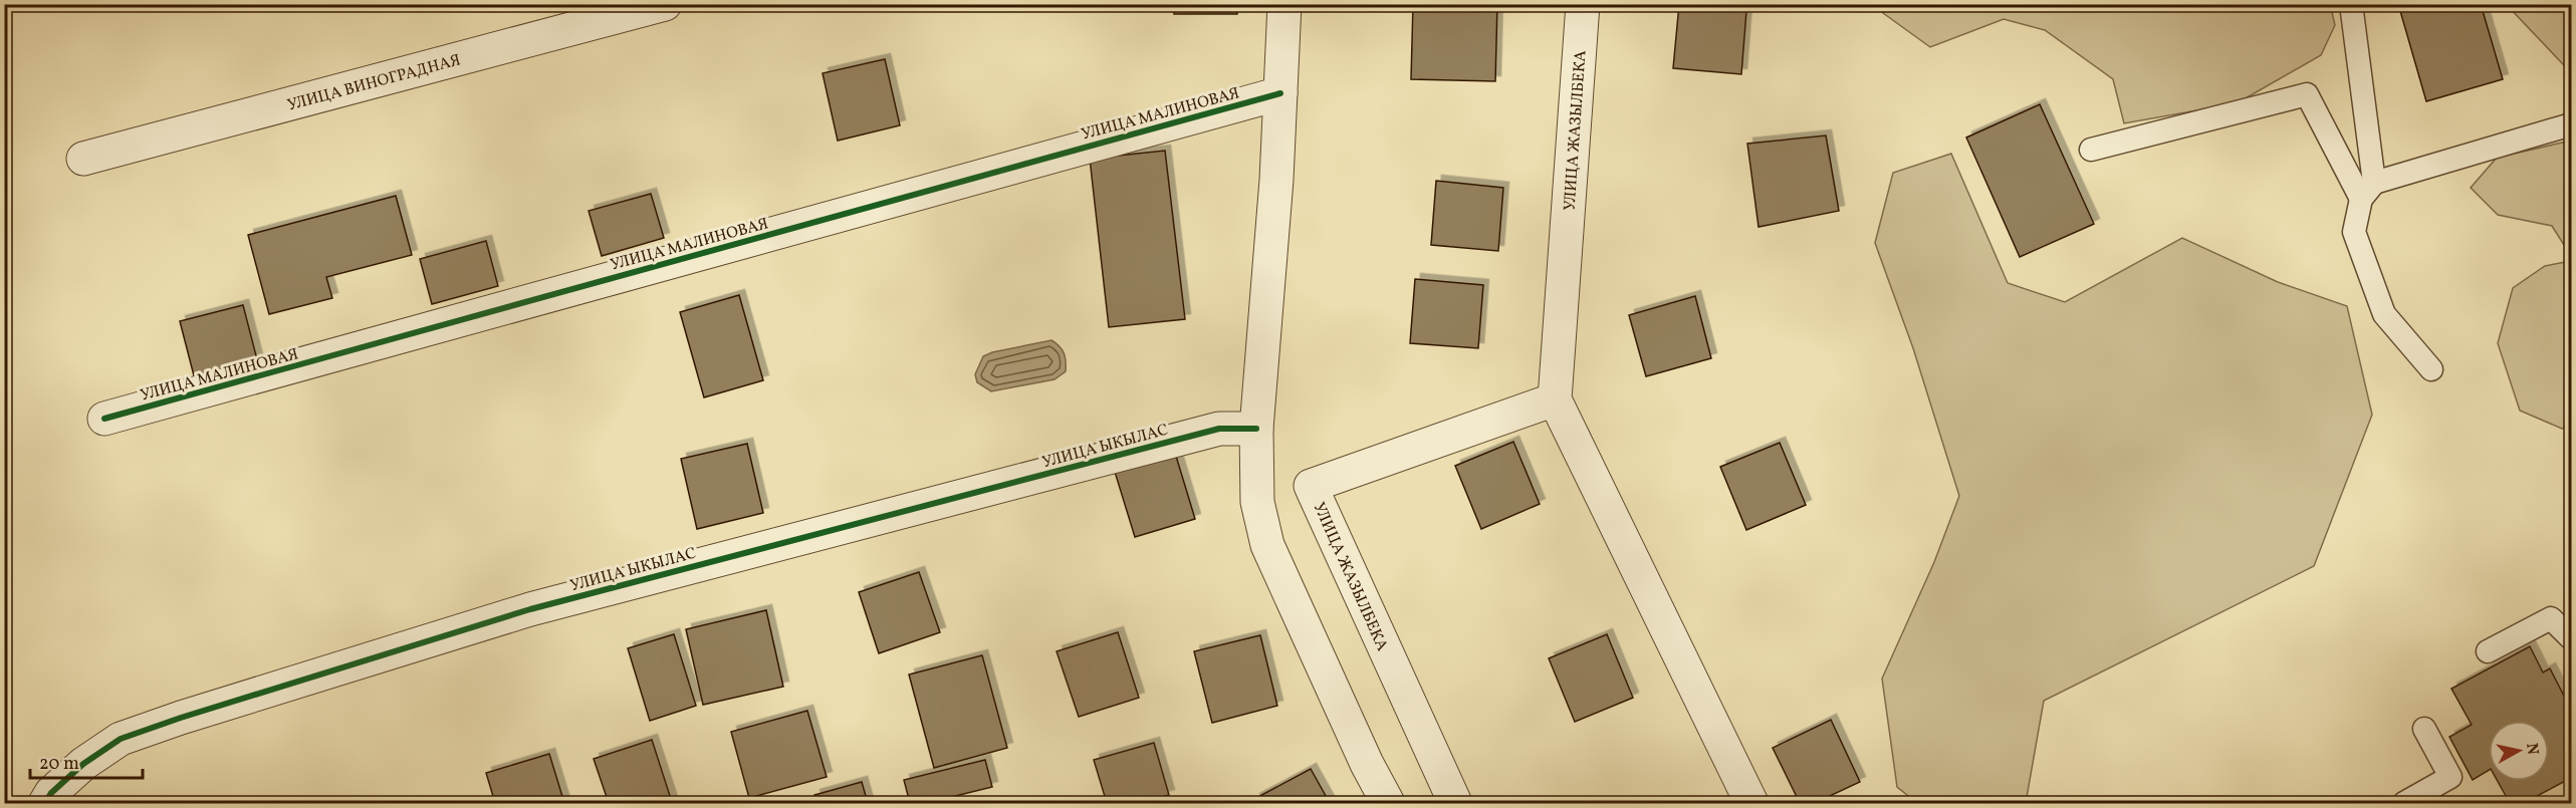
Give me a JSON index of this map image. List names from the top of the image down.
{
  "streets": {
    "street": [
      "УЛИЦА ВИНОГРАДНАЯ",
      "УЛИЦА МАЛИНОВАЯ",
      "УЛИЦА ЖАЗЫЛБЕКА",
      "УЛИЦА ЫКЫЛАС"
    ]
  },
  "scale_bar": "20 m",
  "north": "right"
}
